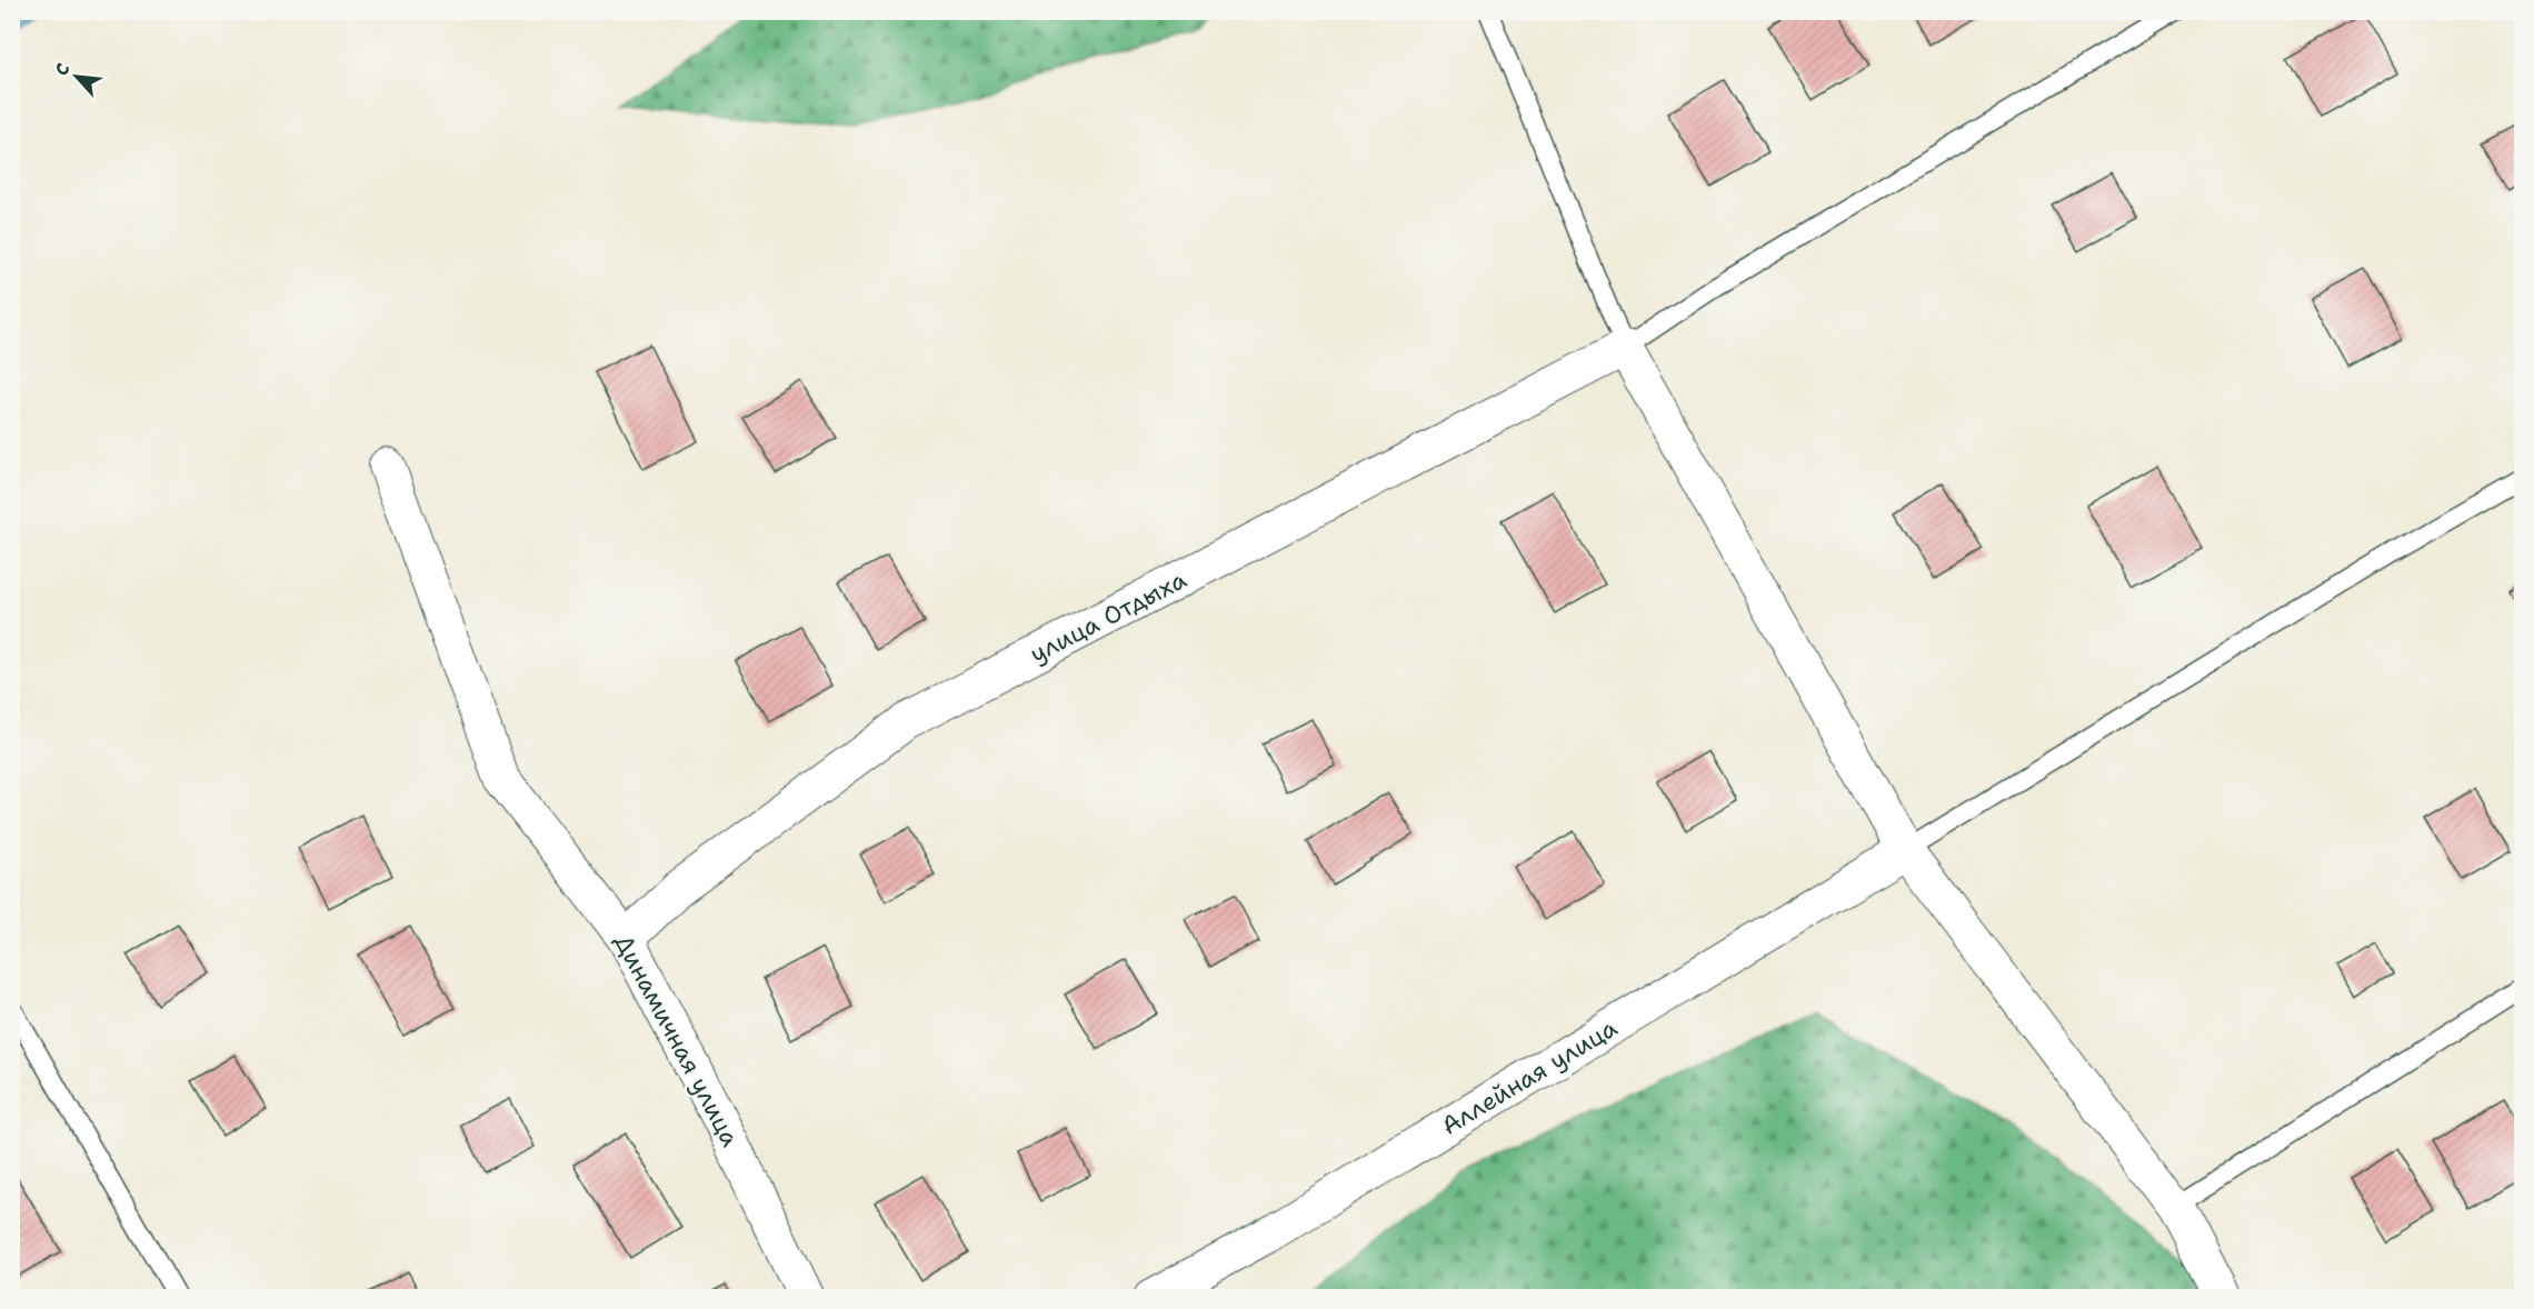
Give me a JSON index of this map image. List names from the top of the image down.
{
  "streets": {
    "street": ["улица Отдыха", "Динамичная улица", "Аллейная улица"]
  },
  "crossings": [
    ["улица Отдыха", "Динамичная улица"]
  ],
  "north": "top left"
}
